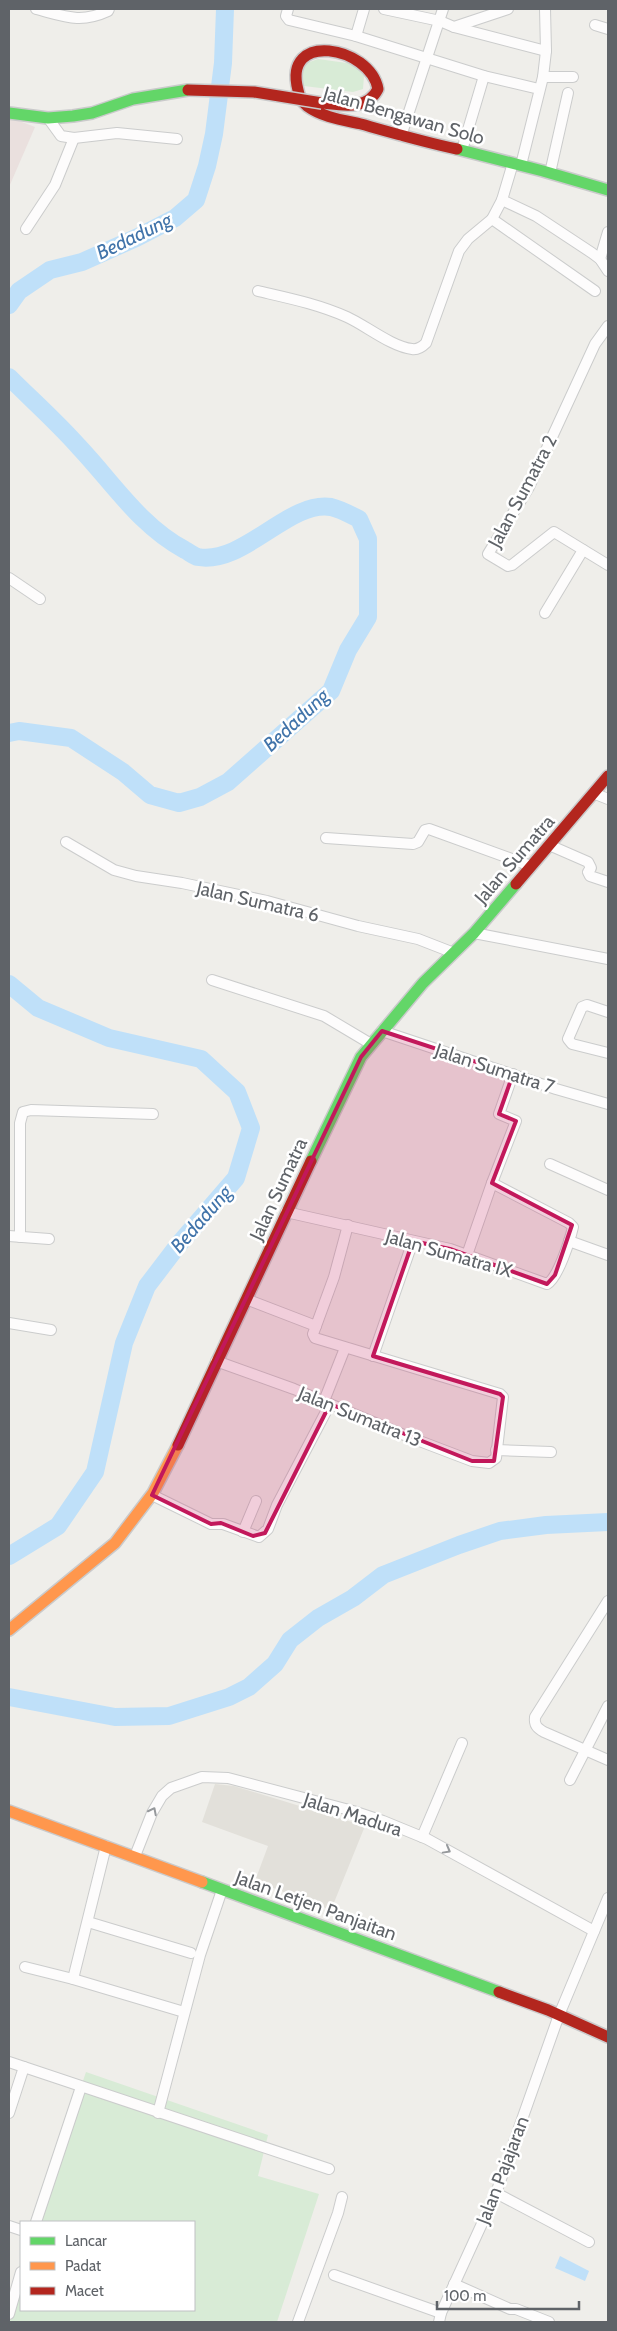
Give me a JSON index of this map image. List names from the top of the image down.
{
  "streets": {
    "main road": ["Jalan Bengawan Solo", "Jalan Sumatra", "Jalan Letjen Panjaitan"],
    "street": [
      "Jalan Sumatra 2",
      "Jalan Sumatra 6",
      "Jalan Sumatra 7",
      "Jalan Sumatra IX",
      "Jalan Sumatra 13",
      "Jalan Madura",
      "Jalan Pajajaran"
    ]
  },
  "crossings": [
    ["Jalan Sumatra", "Jalan Sumatra 6"],
    ["Jalan Sumatra", "Jalan Sumatra 7"],
    ["Jalan Sumatra", "Jalan Sumatra IX"],
    ["Jalan Sumatra", "Jalan Sumatra 13"],
    ["Jalan Madura", "Jalan Letjen Panjaitan"],
    ["Jalan Madura", "Jalan Pajajaran"],
    ["Jalan Letjen Panjaitan", "Jalan Pajajaran"]
  ],
  "one_way": ["Jalan Madura"],
  "water": ["Bedadung"],
  "legend": ["Lancar", "Padat", "Macet"],
  "scale_bar": "100 m"
}
